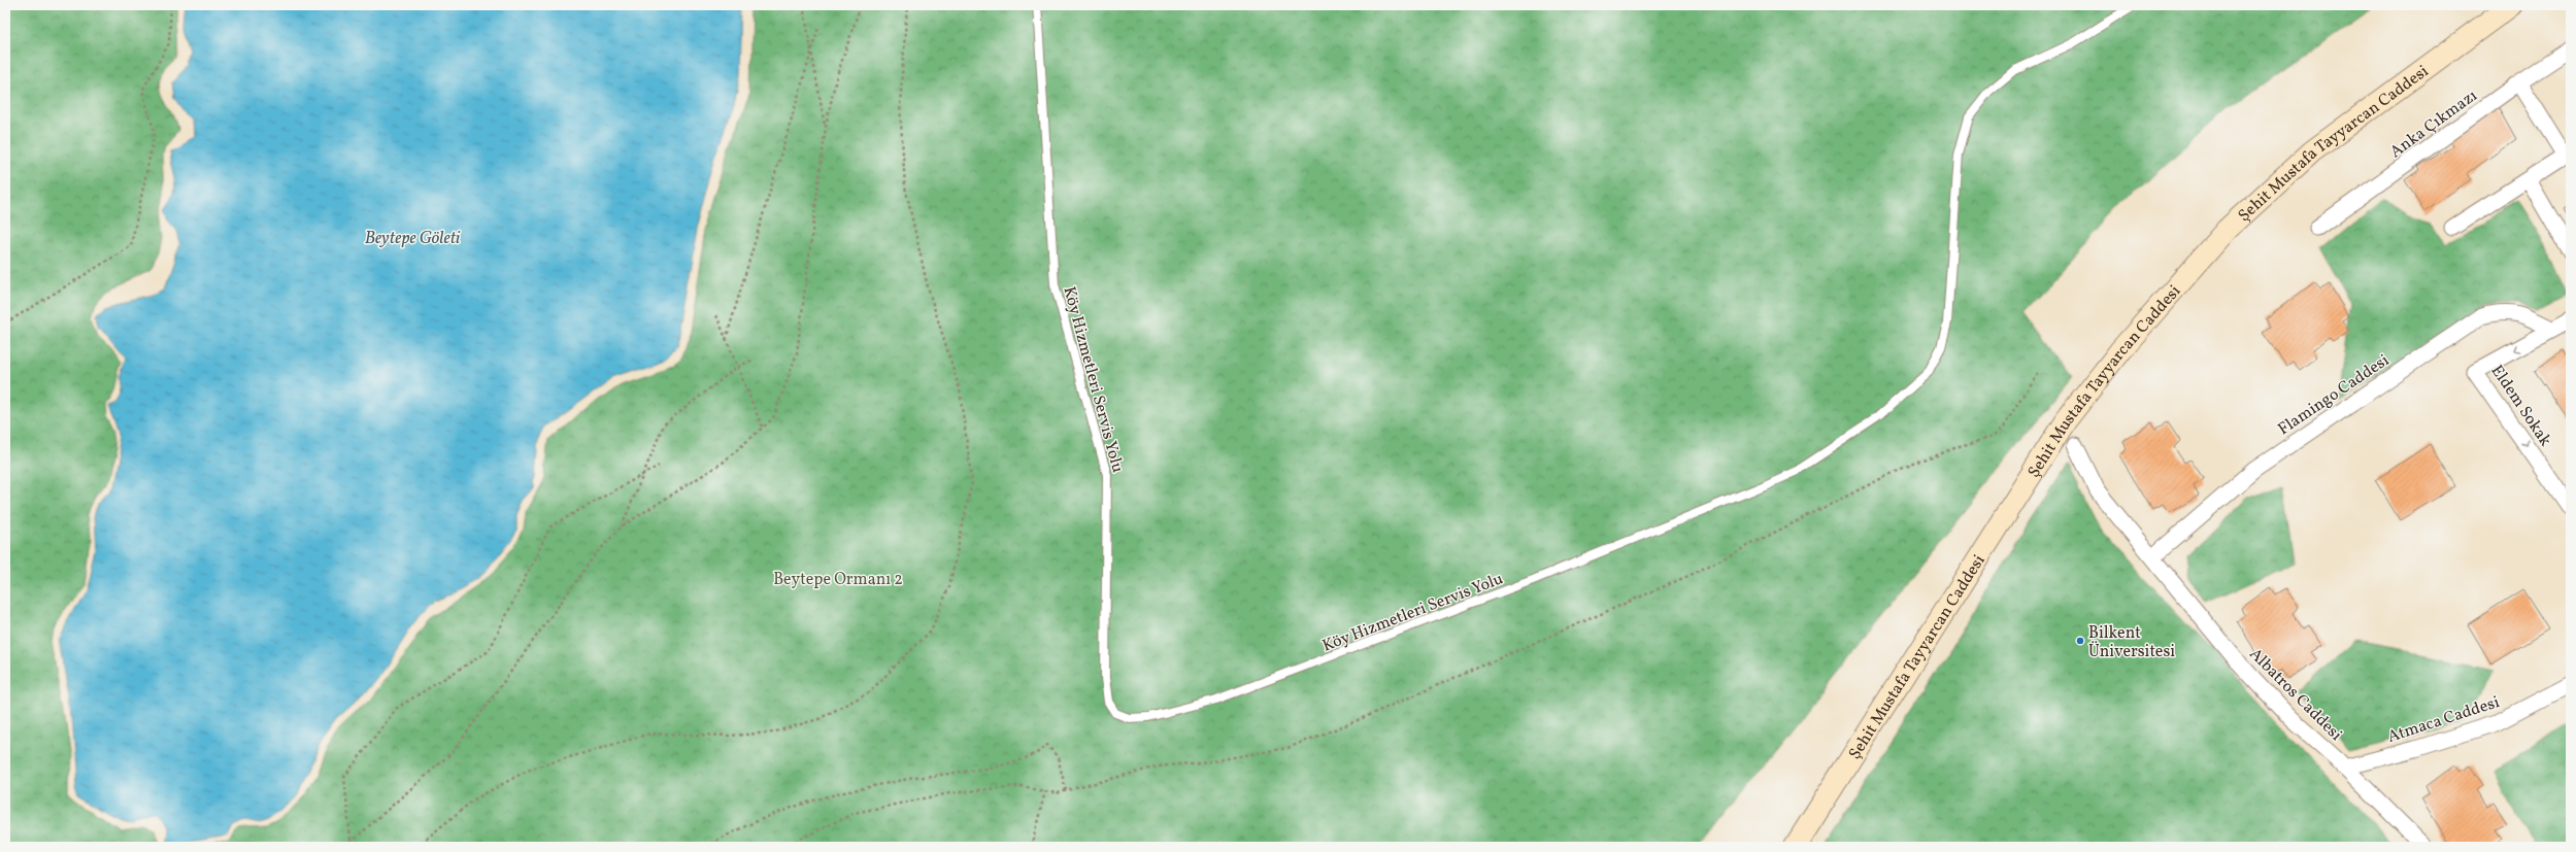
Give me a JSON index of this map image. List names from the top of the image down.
{
  "streets": {
    "main road": ["Şehit Mustafa Tayyarcan Caddesi"],
    "street": [
      "Anka Çıkmazı",
      "Flamingo Caddesi",
      "Eldem Sokak",
      "Albatros Caddesi",
      "Atmaca Caddesi"
    ],
    "lane": ["Köy Hizmetleri Servis Yolu"]
  },
  "crossings": [
    ["Flamingo Caddesi", "Eldem Sokak"],
    ["Flamingo Caddesi", "Albatros Caddesi"],
    ["Albatros Caddesi", "Atmaca Caddesi"]
  ],
  "water": ["Beytepe Göleti"],
  "parks": ["Beytepe Ormanı 2"],
  "places": ["Bilkent Üniversitesi"]
}
